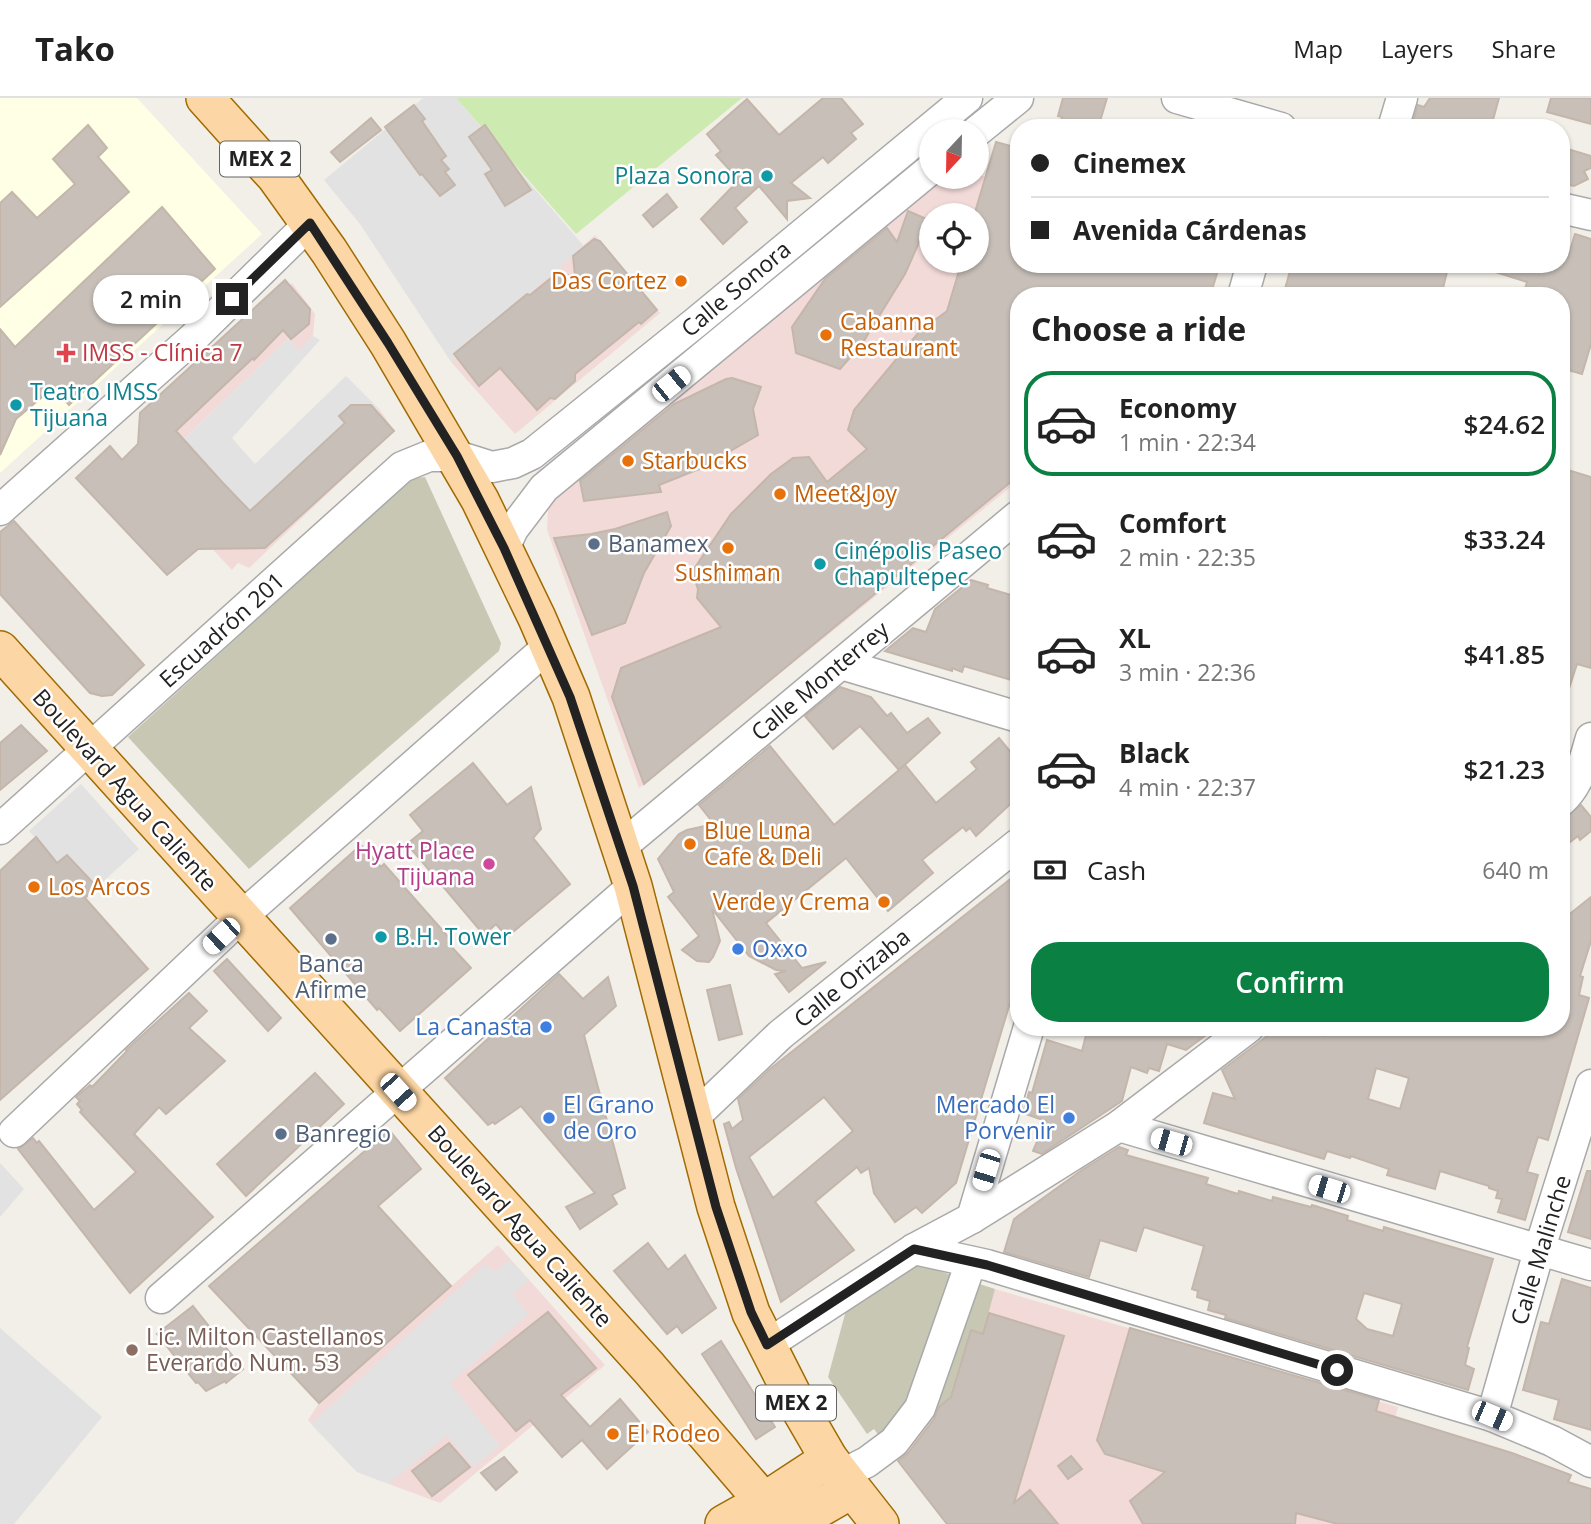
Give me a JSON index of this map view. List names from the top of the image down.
{
  "streets": {
    "main road": ["MEX 2", "Boulevard Agua Caliente"],
    "street": [
      "Calle Sonora",
      "Escuadrón 201",
      "Calle Monterrey",
      "Calle Orizaba",
      "Calle Malinche"
    ]
  },
  "crossings": [
    ["MEX 2", "Calle Sonora"],
    ["MEX 2", "Escuadrón 201"],
    ["MEX 2", "Calle Monterrey"],
    ["MEX 2", "Calle Orizaba"],
    ["Calle Sonora", "Escuadrón 201"],
    ["Escuadrón 201", "Boulevard Agua Caliente"]
  ],
  "places": {
    "other": [
      "Plaza Sonora",
      "Das Cortez",
      "Cabanna Restaurant",
      "Teatro IMSS Tijuana",
      "Starbucks",
      "Meet&Joy",
      "Banamex",
      "Sushiman",
      "Cinépolis Paseo Chapultepec",
      "Blue Luna Cafe & Deli",
      "Hyatt Place Tijuana",
      "Los Arcos",
      "Verde y Crema",
      "B.H. Tower",
      "Banca Afirme",
      "Oxxo",
      "La Canasta",
      "El Grano de Oro",
      "Mercado El Porvenir",
      "Banregio",
      "Lic. Milton Castellanos Everardo Num. 53",
      "El Rodeo"
    ],
    "health": ["IMSS - Clínica 7"]
  },
  "north": "bottom",
  "page": {
    "header": "Tako",
    "nav": ["Map", "Layers", "Share"],
    "banner": ["Cinemex", "Avenida Cárdenas"],
    "bubble": "2 min",
    "heading": "Choose a ride",
    "list": [
      {
        "name": "Economy",
        "note": "1 min · 22:34",
        "value": "$24.62"
      },
      {
        "name": "Comfort",
        "note": "2 min · 22:35",
        "value": "$33.24"
      },
      {
        "name": "XL",
        "note": "3 min · 22:36",
        "value": "$41.85"
      },
      {
        "name": "Black",
        "note": "4 min · 22:37",
        "value": "$21.23"
      }
    ],
    "pay": ["Cash", "640 m"],
    "buttons": "Confirm"
  }
}
